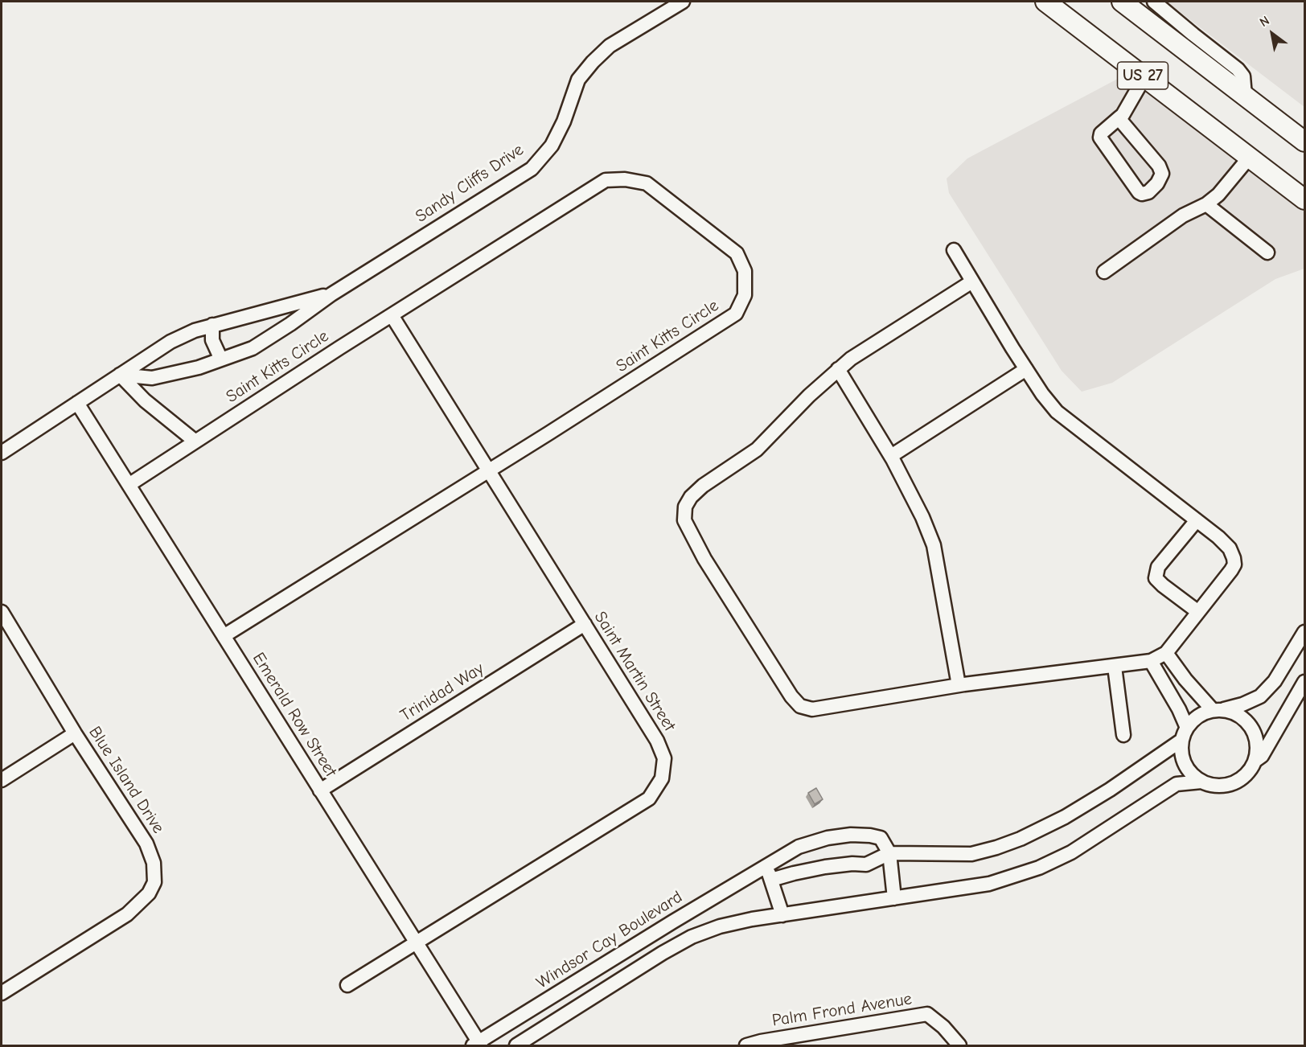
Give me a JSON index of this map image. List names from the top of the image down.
{
  "streets": {
    "highway": ["US 27"],
    "street": [
      "Sandy Cliffs Drive",
      "Saint Kitts Circle",
      "Saint Martin Street",
      "Trinidad Way",
      "Emerald Row Street",
      "Blue Island Drive",
      "Windsor Cay Boulevard",
      "Palm Frond Avenue"
    ]
  },
  "crossings": [
    ["Sandy Cliffs Drive", "Emerald Row Street"],
    ["Saint Kitts Circle", "Saint Martin Street"],
    ["Saint Kitts Circle", "Emerald Row Street"],
    ["Saint Martin Street", "Trinidad Way"],
    ["Saint Martin Street", "Emerald Row Street"],
    ["Trinidad Way", "Emerald Row Street"],
    ["Emerald Row Street", "Windsor Cay Boulevard"]
  ],
  "north": "top left"
}
